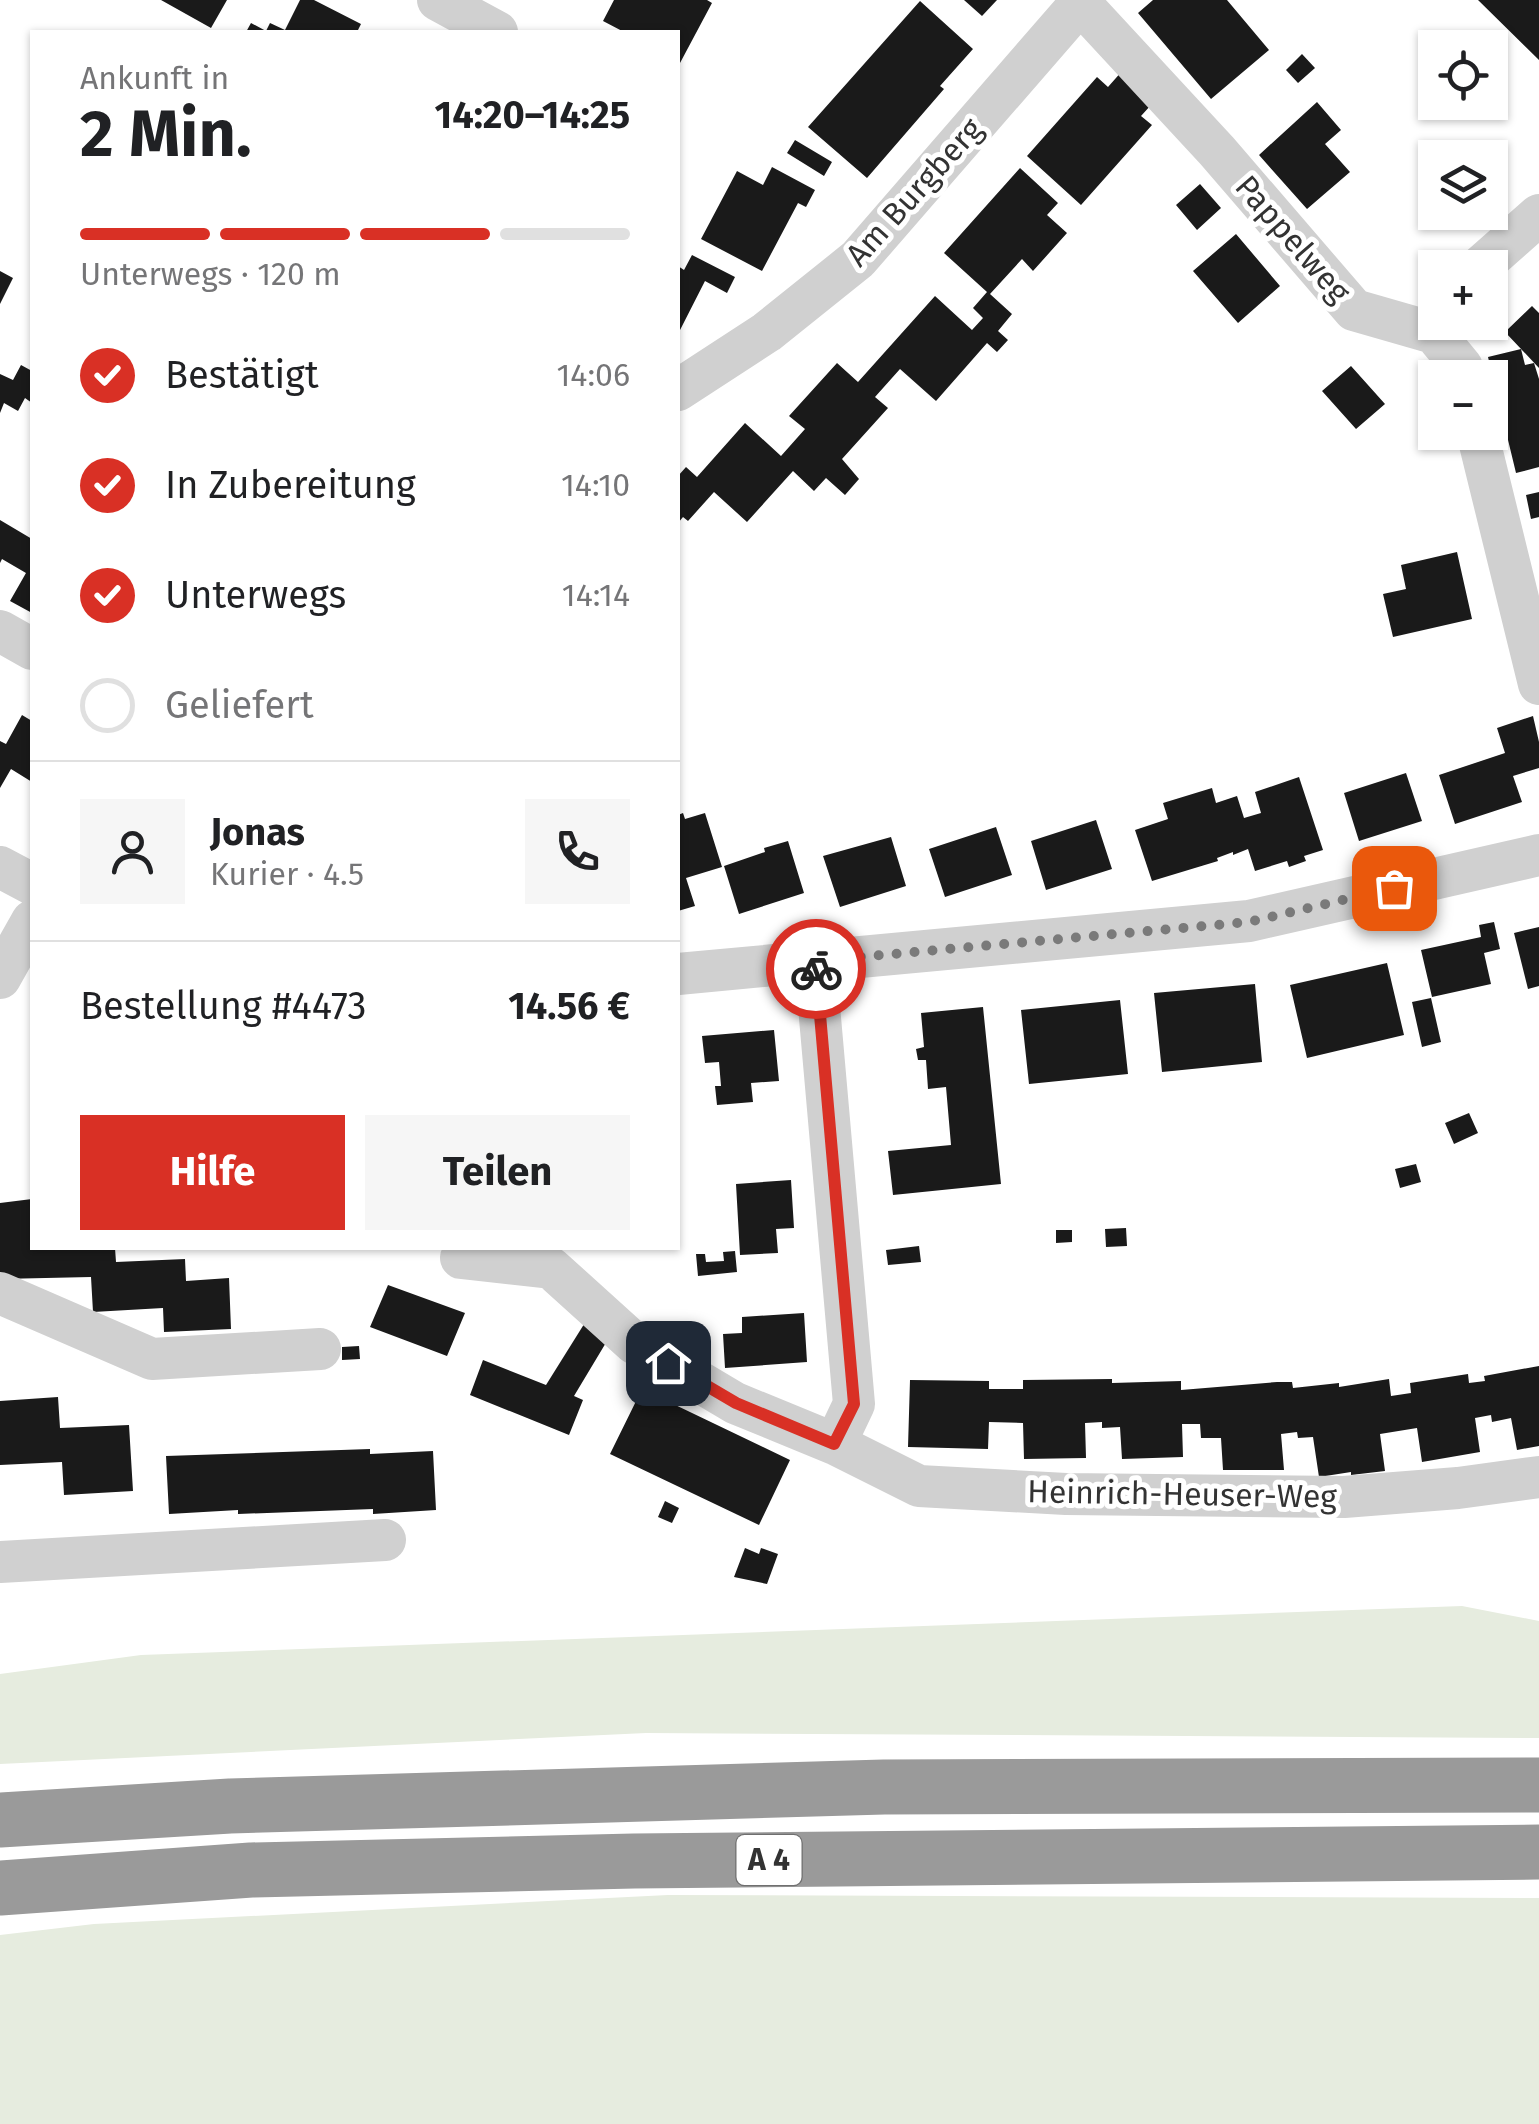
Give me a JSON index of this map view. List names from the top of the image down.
{
  "streets": {
    "highway": ["A 4"],
    "street": ["Am Burgberg", "Pappelweg", "Heinrich-Heuser-Weg"]
  },
  "crossings": [
    ["Am Burgberg", "Pappelweg"]
  ],
  "page": {
    "map_buttons": ["+", "−"],
    "heading": ["2 Min.", "Ankunft in", "14:20–14:25"],
    "panel": [
      "Jonas",
      "Kurier · 4.5",
      "Bestellung #4473",
      "14.56 €"
    ],
    "bar": "Unterwegs · 120 m",
    "list": [
      ["Bestätigt", "14:06"],
      ["In Zubereitung", "14:10"],
      ["Unterwegs", "14:14"],
      "Geliefert"
    ],
    "buttons": ["Hilfe", "Teilen"]
  }
}
